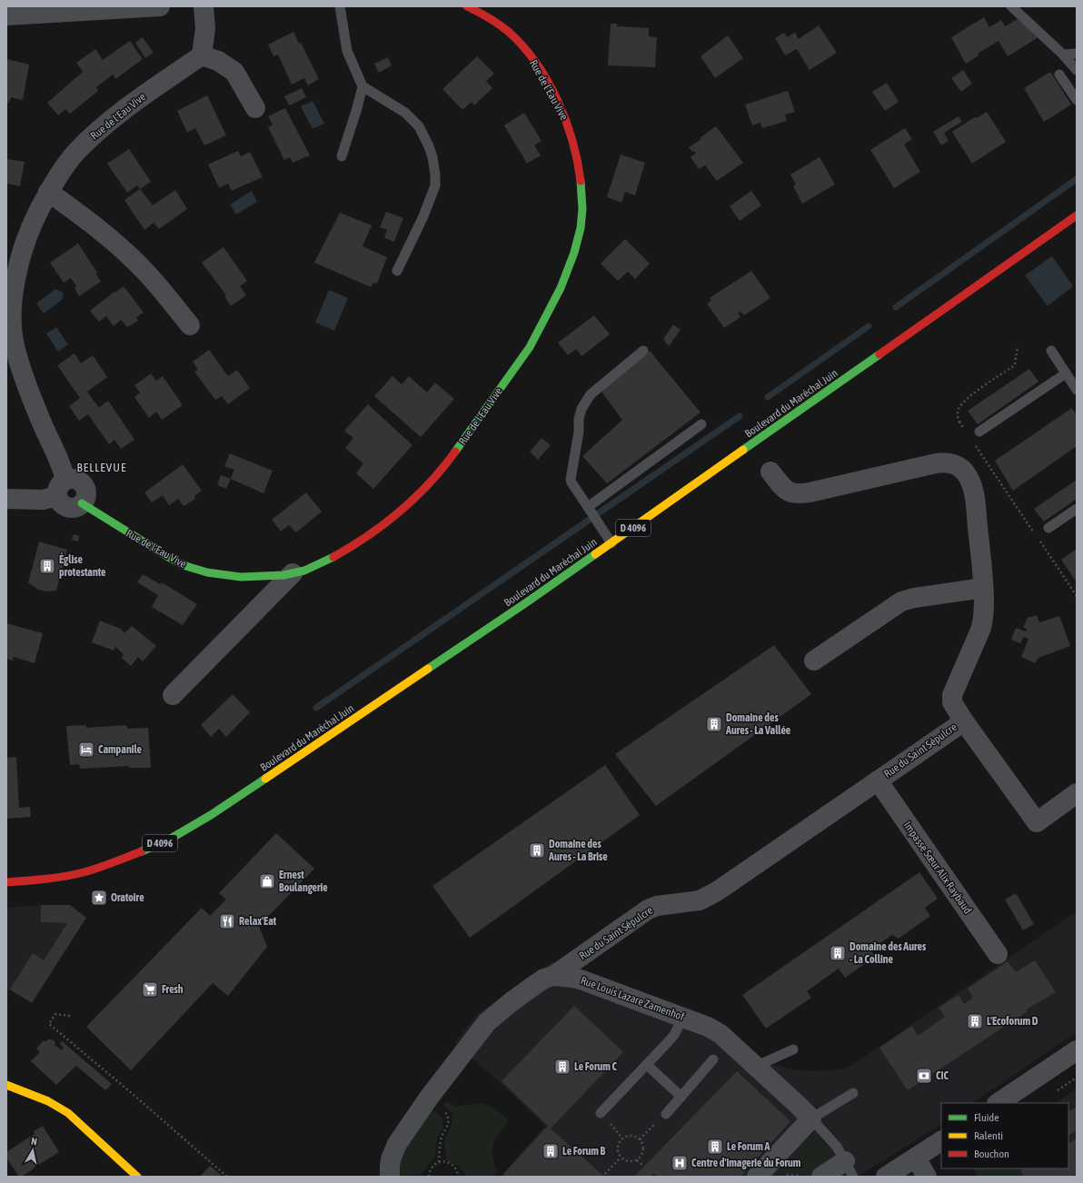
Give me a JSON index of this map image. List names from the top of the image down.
{
  "streets": {
    "main road": ["Rue de l'Eau Vive", "Boulevard du Maréchal Juin", "D 4096"],
    "street": ["Rue du Saint Sépulcre", "Impasse Sœur Alix Raybaud", "Rue Louis Lazare Zamenhof"]
  },
  "crossings": [
    ["Rue du Saint Sépulcre", "Impasse Sœur Alix Raybaud"],
    ["Rue du Saint Sépulcre", "Rue Louis Lazare Zamenhof"]
  ],
  "districts": ["BELLEVUE"],
  "places": {
    "building": [
      "Église protestante",
      "Domaine des Aures - La Vallée",
      "Domaine des Aures - La Brise",
      "Domaine des Aures - La Colline",
      "L'Ecoforum D",
      "Le Forum C",
      "Le Forum A",
      "Le Forum B"
    ],
    "hotel": ["Campanile"],
    "shop": ["Ernest Boulangerie"],
    "place": ["Oratoire"],
    "restaurant": ["Relax'Eat"],
    "supermarket": ["Fresh"],
    "bank": ["CIC"],
    "hospital": ["Centre d'imagerie du Forum"]
  },
  "legend": ["Fluide", "Ralenti", "Bouchon"],
  "north": "top"
}
